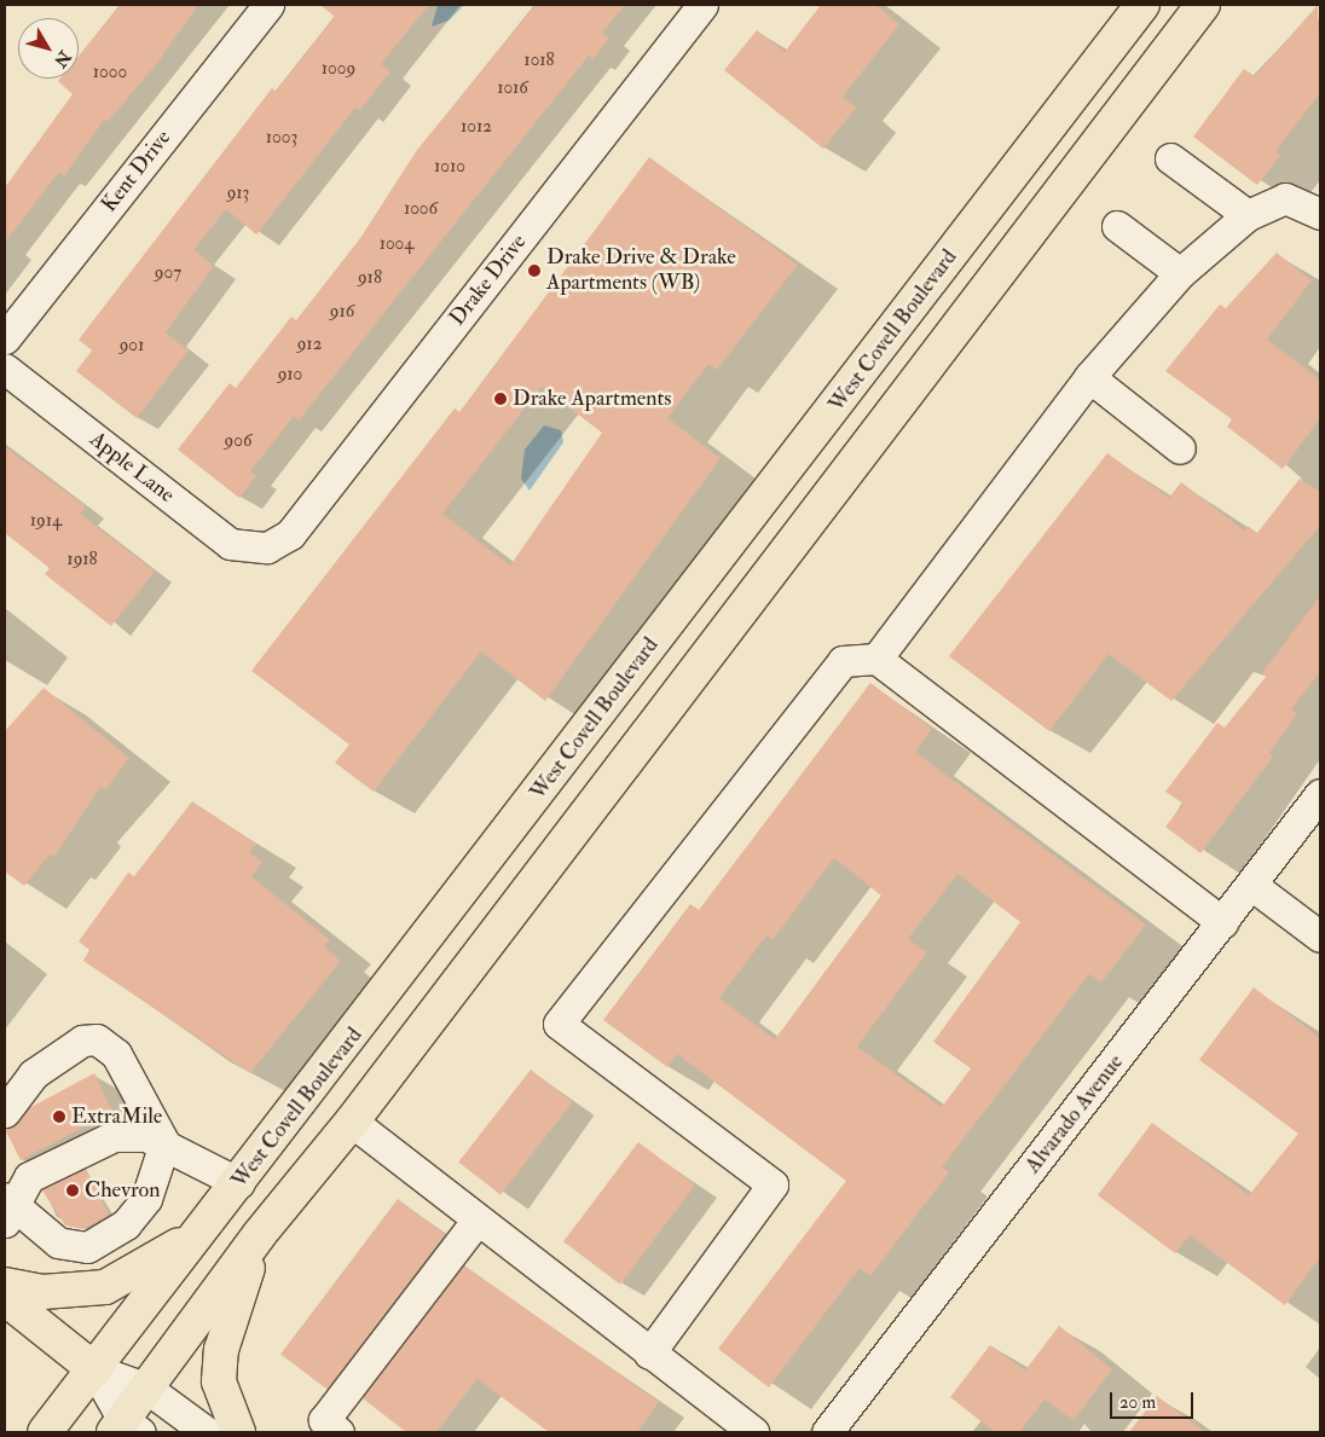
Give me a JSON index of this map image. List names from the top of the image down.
{
  "streets": {
    "main road": ["West Covell Boulevard"],
    "street": [
      "Kent Drive",
      "Drake Drive",
      "Apple Lane",
      "Alvarado Avenue"
    ]
  },
  "crossings": [
    ["Drake Drive", "Apple Lane"]
  ],
  "places": [
    "Drake Drive & Drake Apartments (WB)",
    "Drake Apartments",
    "ExtraMile",
    "Chevron"
  ],
  "house_numbers": [
    "1018",
    "1009",
    "1000",
    "1016",
    "1012",
    "1003",
    "1010",
    "913",
    "1006",
    "1004",
    "907",
    "918",
    "916",
    "912",
    "901",
    "910",
    "906",
    "1914",
    "1918"
  ],
  "scale_bar": "20 m",
  "north": "bottom right"
}
